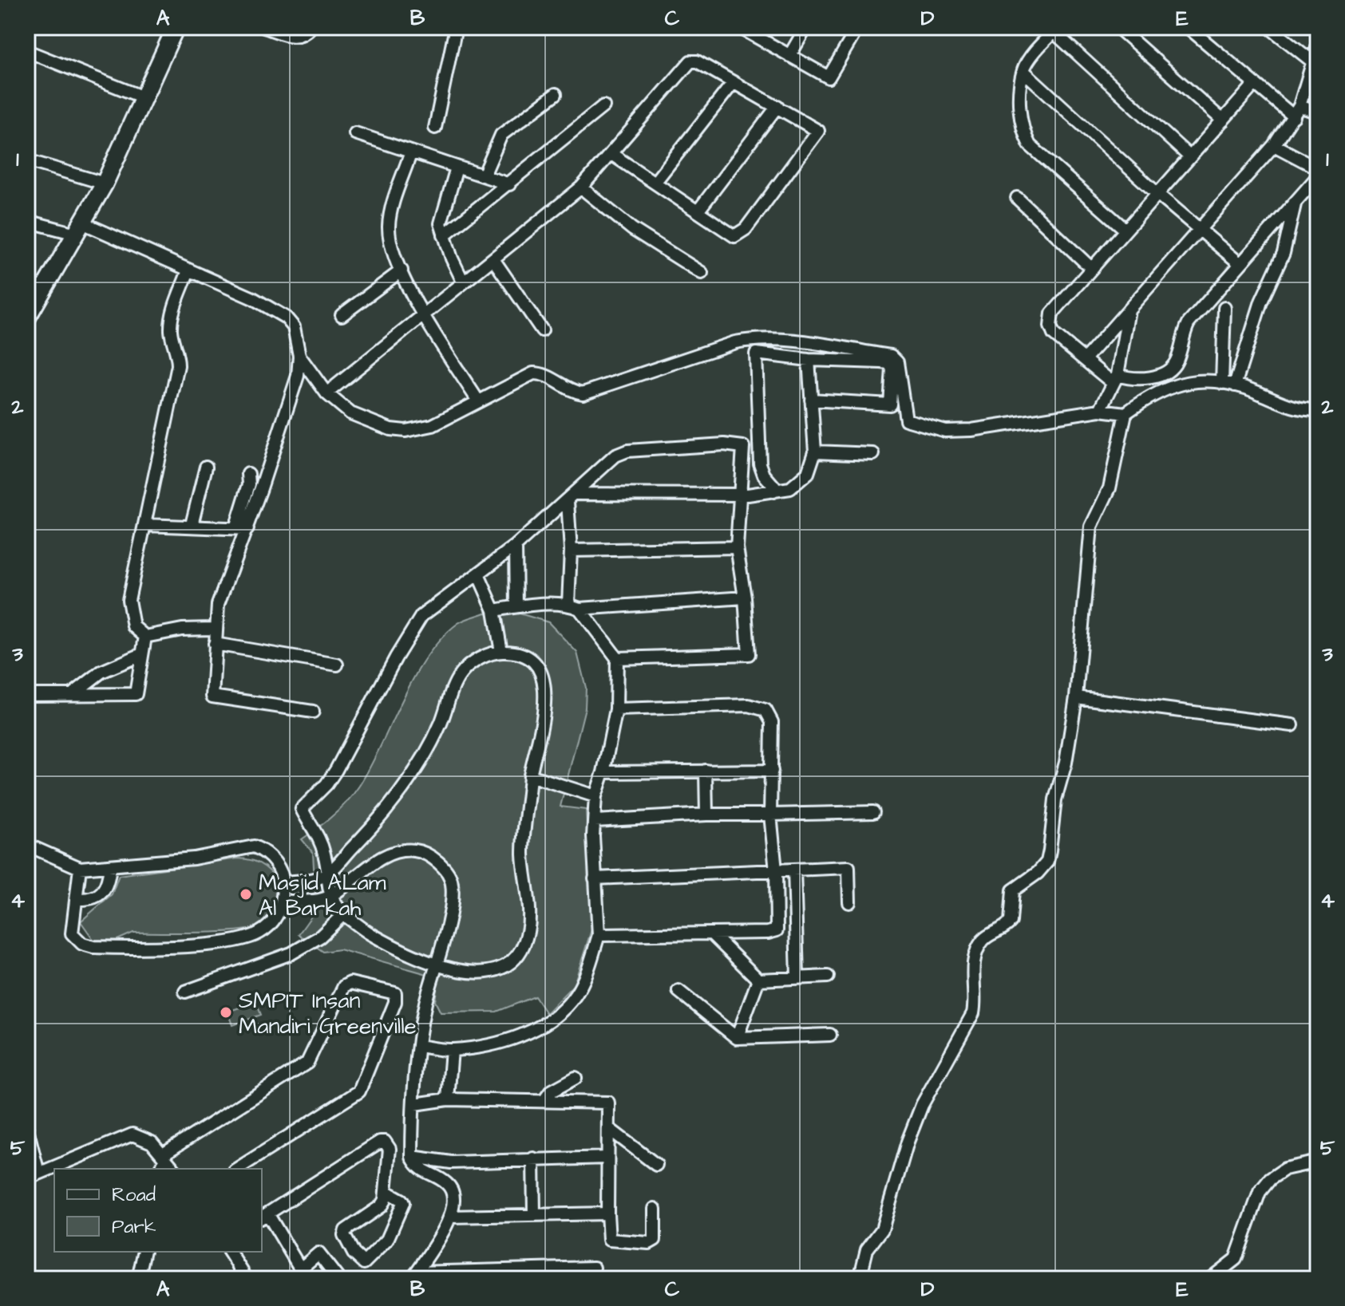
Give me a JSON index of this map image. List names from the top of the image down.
{
  "places": ["Masjid ALam Al Barkah", "SMPIT Insan Mandiri Greenville"],
  "legend": ["Road", "Park"],
  "grid": {
    "columns": [
      "A",
      "B",
      "C",
      "D",
      "E"
    ],
    "rows": [
      "1",
      "2",
      "3",
      "4",
      "5"
    ]
  }
}
